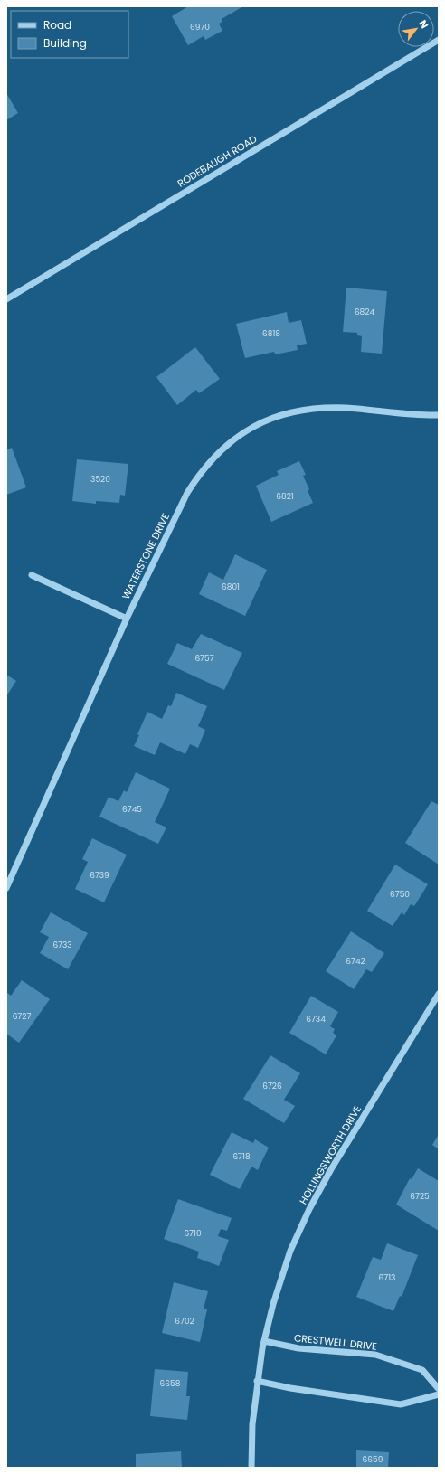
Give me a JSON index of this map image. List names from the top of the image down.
{
  "streets": {
    "street": [
      "RODEBAUGH ROAD",
      "WATERSTONE DRIVE",
      "HOLLINGSWORTH DRIVE",
      "CRESTWELL DRIVE"
    ]
  },
  "crossings": [
    ["HOLLINGSWORTH DRIVE", "CRESTWELL DRIVE"]
  ],
  "house_numbers": [
    "6970",
    "6824",
    "6818",
    "3520",
    "6821",
    "6801",
    "6757",
    "6745",
    "6739",
    "6750",
    "6733",
    "6742",
    "6727",
    "6734",
    "6726",
    "6718",
    "6725",
    "6710",
    "6713",
    "6702",
    "6658",
    "6659"
  ],
  "legend": ["Road", "Building"],
  "north": "top right"
}
